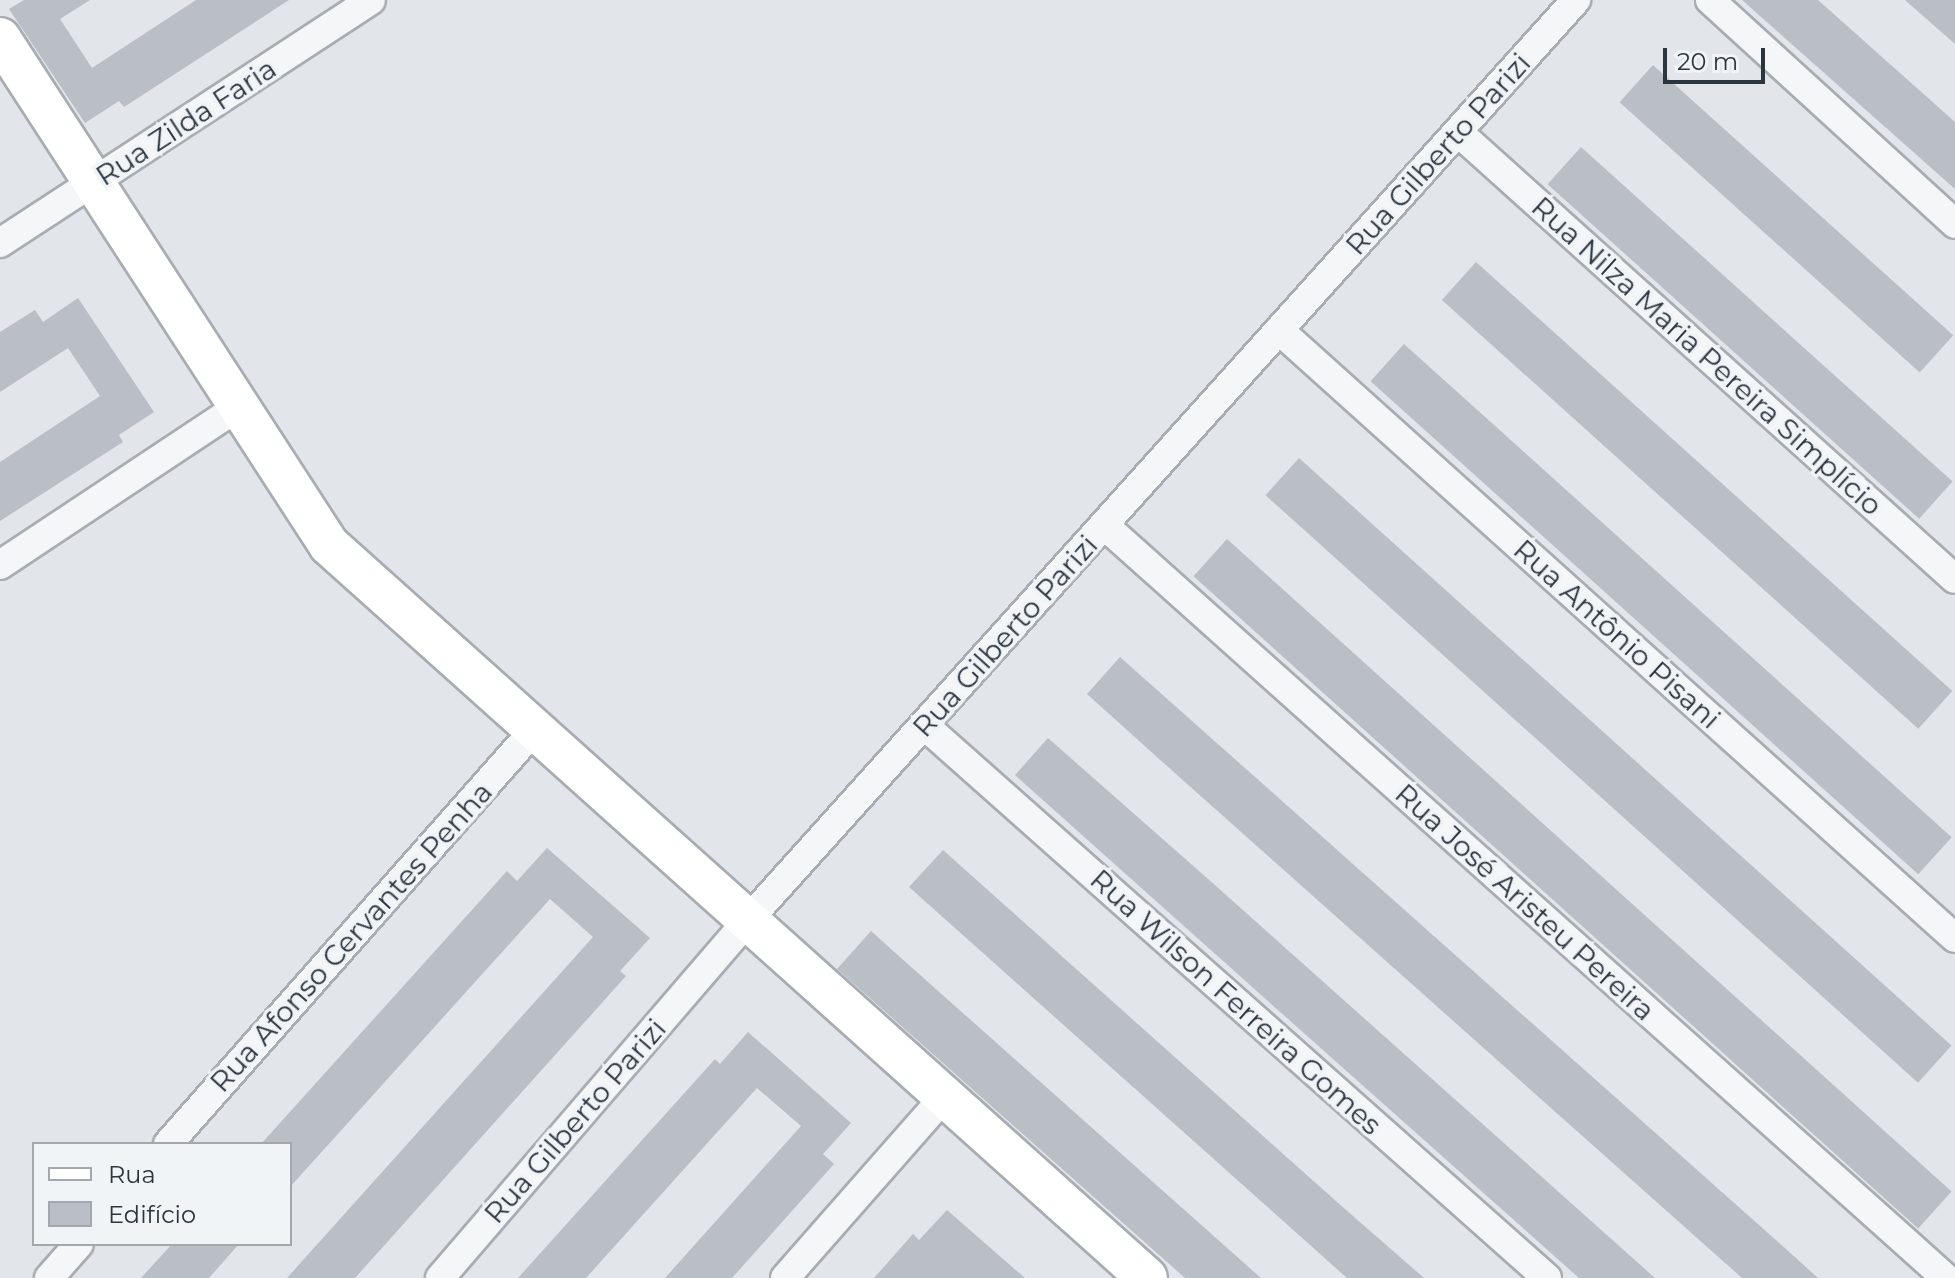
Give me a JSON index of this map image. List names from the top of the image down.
{
  "streets": {
    "street": [
      "Rua Zilda Faria",
      "Rua Gilberto Parizi",
      "Rua Nilza Maria Pereira Simplício",
      "Rua Antônio Pisani",
      "Rua José Aristeu Pereira",
      "Rua Afonso Cervantes Penha",
      "Rua Wilson Ferreira Gomes"
    ]
  },
  "crossings": [
    ["Rua Gilberto Parizi", "Rua Nilza Maria Pereira Simplício"],
    ["Rua Gilberto Parizi", "Rua Antônio Pisani"],
    ["Rua Gilberto Parizi", "Rua José Aristeu Pereira"],
    ["Rua Gilberto Parizi", "Rua Wilson Ferreira Gomes"]
  ],
  "legend": ["Rua", "Edifício"],
  "scale_bar": "20 m"
}
